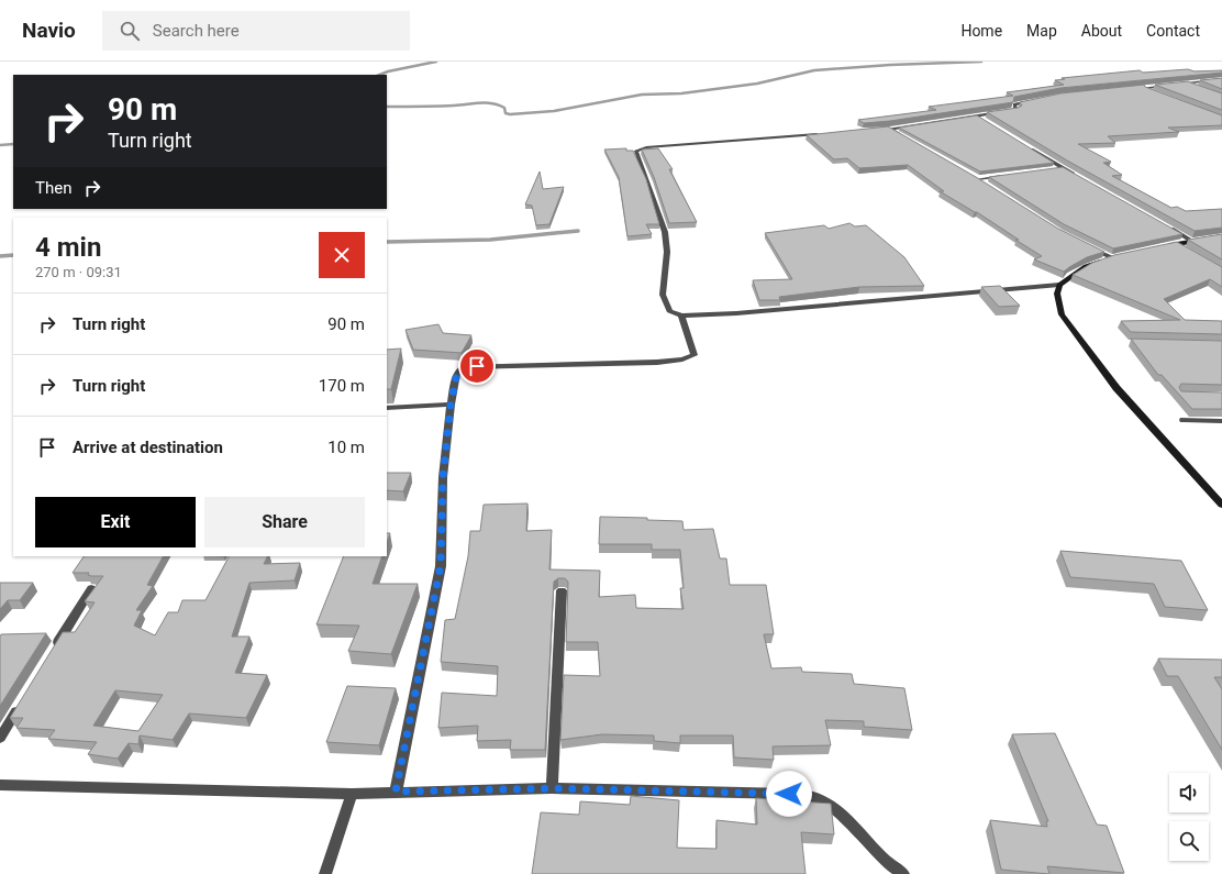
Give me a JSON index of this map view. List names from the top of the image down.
{
  "page": {
    "header": "Navio",
    "search": "Search here",
    "nav": [
      "Home",
      "Map",
      "About",
      "Contact"
    ],
    "turn": ["90 m", "Turn right"],
    "then": "Then",
    "heading": ["4 min", "270 m · 09:31"],
    "list": [
      {
        "name": "Turn right",
        "value": "90 m"
      },
      {
        "name": "Turn right",
        "value": "170 m"
      },
      {
        "name": "Arrive at destination",
        "value": "10 m"
      }
    ],
    "buttons": ["Exit", "Share"]
  }
}
